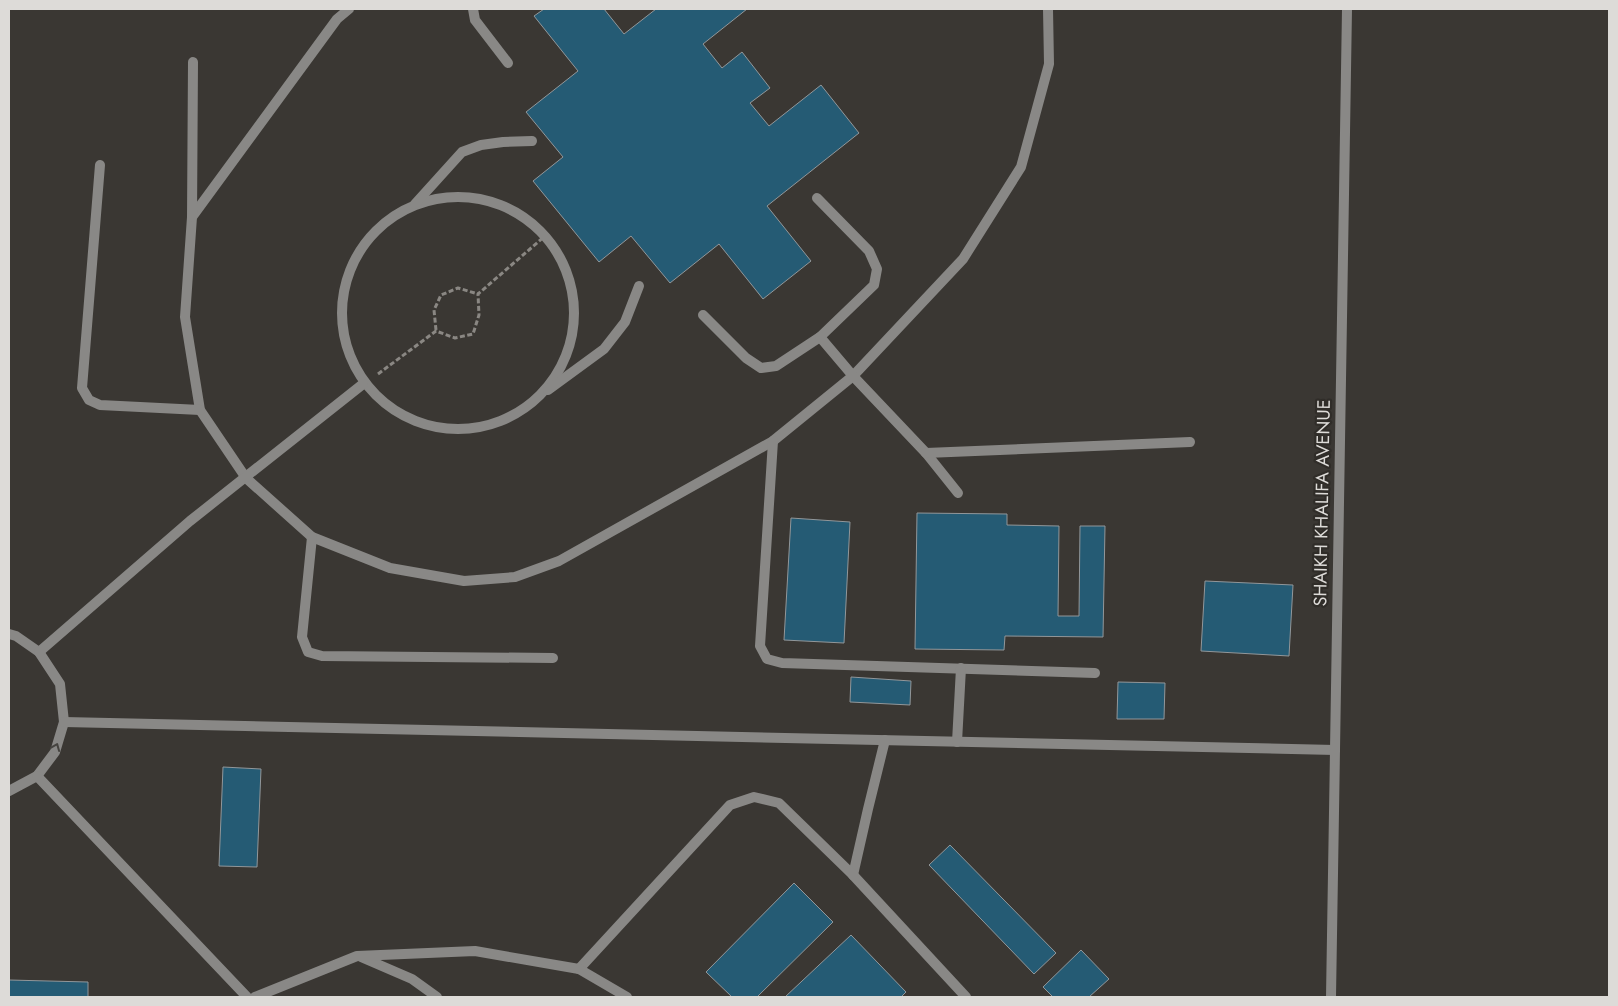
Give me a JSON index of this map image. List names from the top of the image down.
{
  "streets": {
    "street": ["SHAIKH KHALIFA AVENUE"]
  }
}
